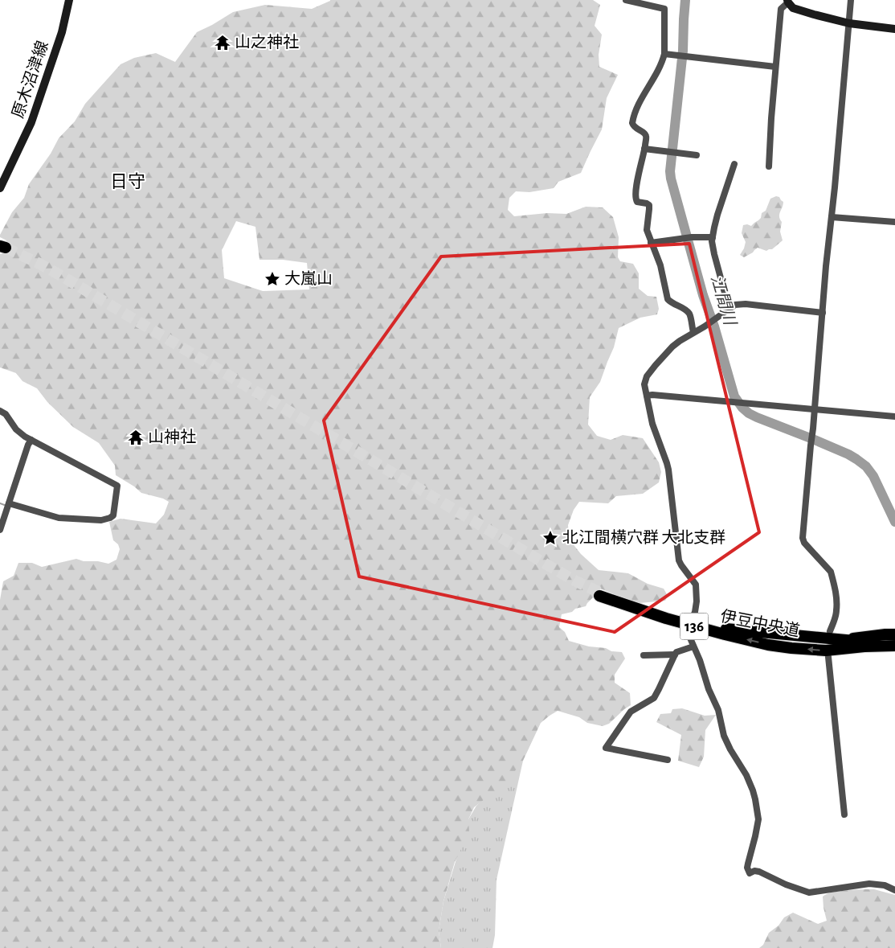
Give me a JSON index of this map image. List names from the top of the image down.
{
  "streets": {
    "highway": ["伊豆中央道", "136"],
    "main road": ["原木沼津線"]
  },
  "crossings": [
    ["伊豆中央道", "136"]
  ],
  "districts": ["日守"],
  "water": ["江間川"],
  "places": {
    "temple": ["山之神社", "山神社"],
    "place": ["大嵐山", "北江間横穴群 大北支群"]
  }
}
